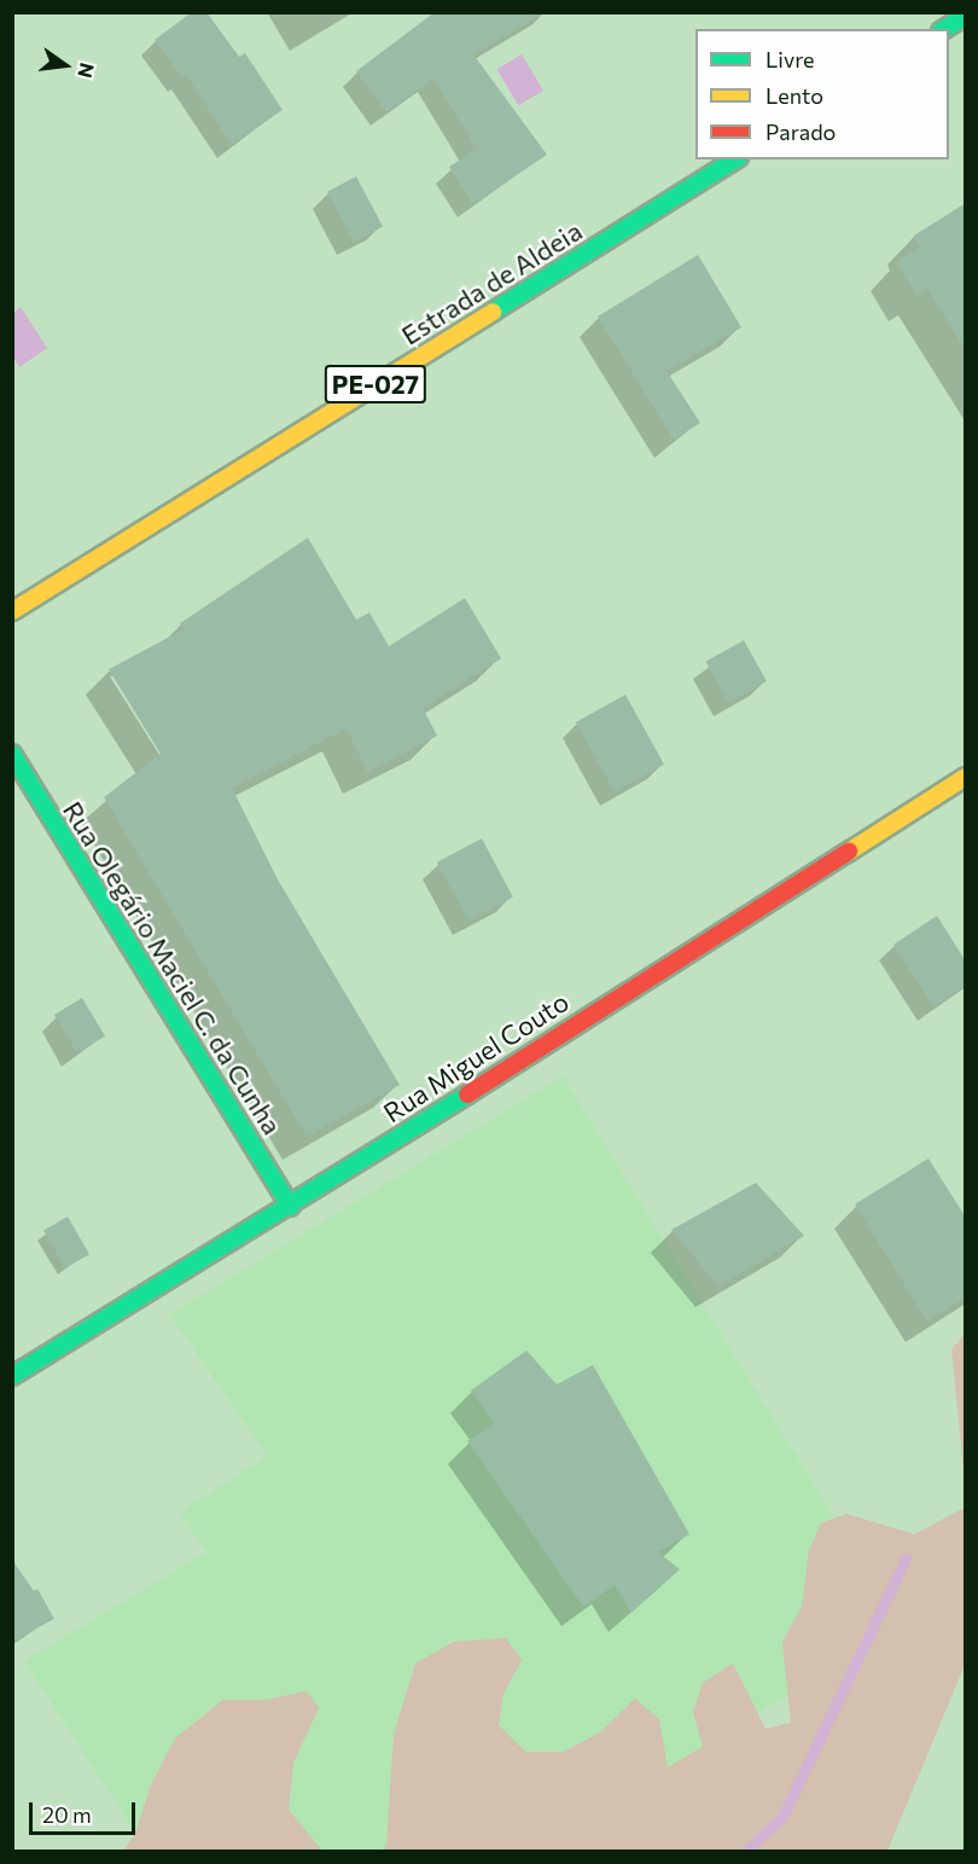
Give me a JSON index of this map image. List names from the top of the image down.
{
  "streets": {
    "street": [
      "Estrada de Aldeia",
      "PE-027",
      "Rua Olegário Maciel C. da Cunha",
      "Rua Miguel Couto"
    ]
  },
  "crossings": [
    ["Rua Olegário Maciel C. da Cunha", "Rua Miguel Couto"]
  ],
  "legend": ["Livre", "Lento", "Parado"],
  "scale_bar": "20 m",
  "north": "right"
}
